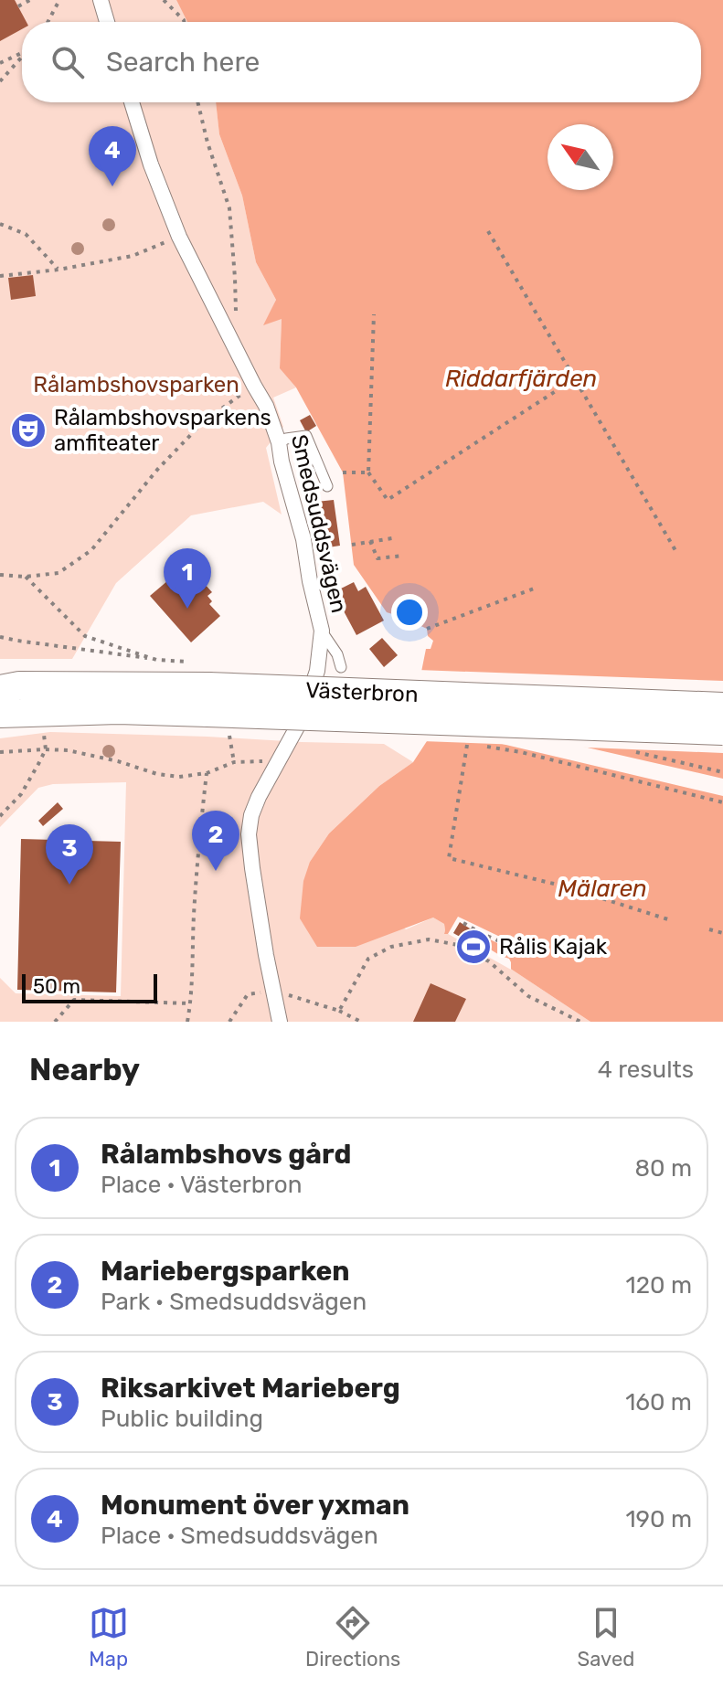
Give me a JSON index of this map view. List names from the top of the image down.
{
  "streets": {
    "main road": ["Västerbron"],
    "street": ["Smedsuddsvägen"]
  },
  "water": ["Riddarfjärden", "Mälaren"],
  "parks": ["Rålambshovsparken"],
  "places": {
    "theatre": ["Rålambshovsparkens amfiteater"],
    "sports": ["Rålis Kajak"]
  },
  "scale_bar": "50 m",
  "north": "top left",
  "page": {
    "search": "Search here",
    "pins": [
      "4",
      "1",
      "2",
      "3"
    ],
    "scale": "50 m",
    "heading": ["Nearby", "4 results"],
    "list": [
      {
        "mark": "1",
        "name": "Rålambshovs gård",
        "note": "Place · Västerbron",
        "value": "80 m"
      },
      {
        "mark": "2",
        "name": "Mariebergsparken",
        "note": "Park · Smedsuddsvägen",
        "value": "120 m"
      },
      {
        "mark": "3",
        "name": "Riksarkivet Marieberg",
        "note": "Public building",
        "value": "160 m"
      },
      {
        "mark": "4",
        "name": "Monument över yxman",
        "note": "Place · Smedsuddsvägen",
        "value": "190 m"
      }
    ],
    "nav": ["Map", "Directions", "Saved"]
  }
}
